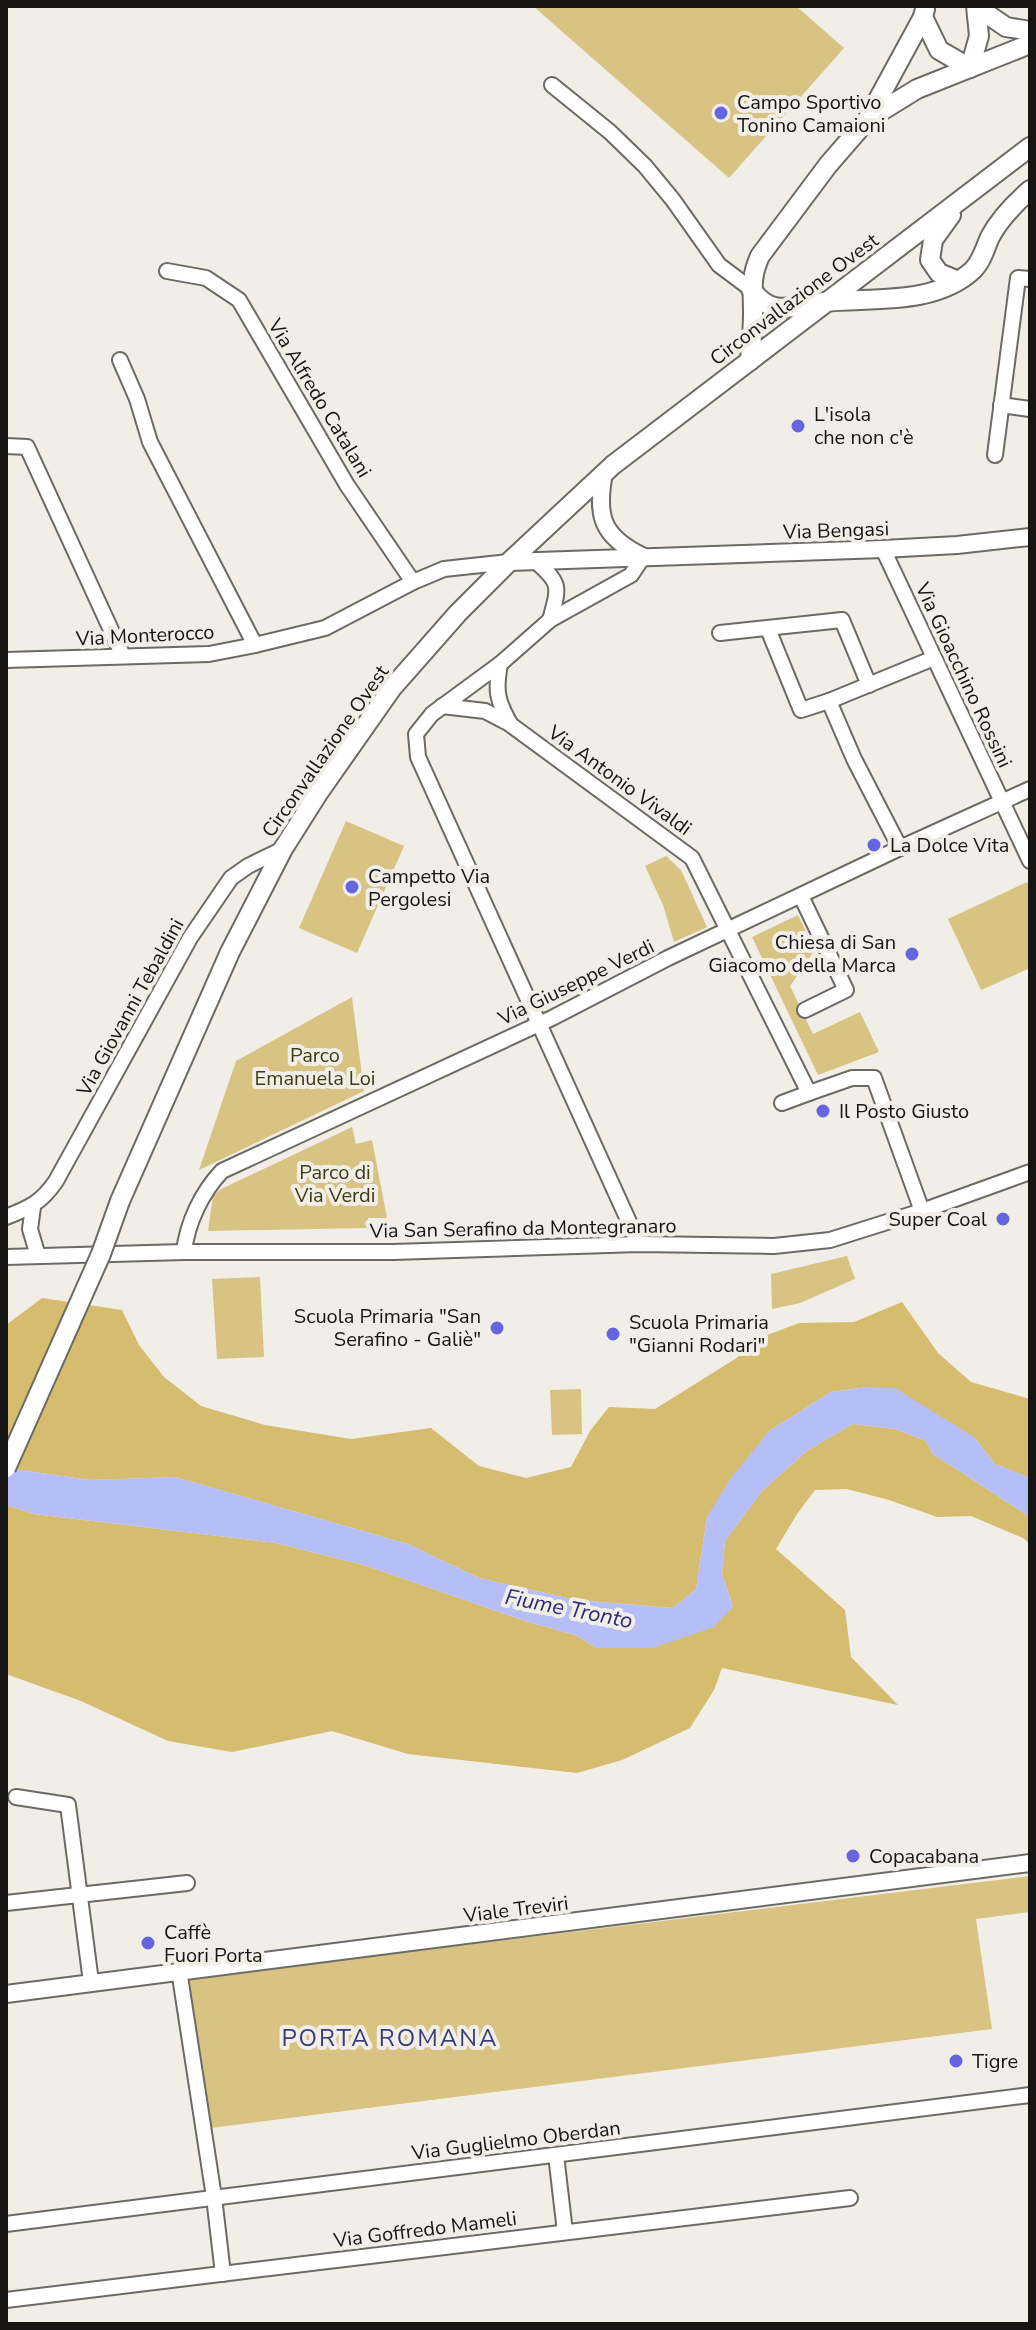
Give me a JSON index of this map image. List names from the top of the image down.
{
  "streets": {
    "main road": ["Circonvallazione Ovest"],
    "street": [
      "Via Alfredo Catalani",
      "Via Bengasi",
      "Via Monterocco",
      "Via Gioacchino Rossini",
      "Via Antonio Vivaldi",
      "Via Giuseppe Verdi",
      "Via Giovanni Tebaldini",
      "Via San Serafino da Montegranaro",
      "Viale Treviri",
      "Via Guglielmo Oberdan",
      "Via Goffredo Mameli"
    ]
  },
  "crossings": [
    ["Circonvallazione Ovest", "Via Bengasi"],
    ["Circonvallazione Ovest", "Via Monterocco"],
    ["Circonvallazione Ovest", "Via Giovanni Tebaldini"],
    ["Via Alfredo Catalani", "Via Monterocco"],
    ["Via Bengasi", "Via Monterocco"],
    ["Via Bengasi", "Via Gioacchino Rossini"],
    ["Via Gioacchino Rossini", "Via Giuseppe Verdi"],
    ["Via Antonio Vivaldi", "Via Giuseppe Verdi"],
    ["Via Giuseppe Verdi", "Via San Serafino da Montegranaro"]
  ],
  "districts": ["PORTA ROMANA"],
  "water": ["Fiume Tronto"],
  "parks": ["Parco Emanuela Loi", "Parco di Via Verdi"],
  "places": [
    "Campo Sportivo Tonino Camaioni",
    "L'isola che non c'è",
    "La Dolce Vita",
    "Campetto Via Pergolesi",
    "Chiesa di San Giacomo della Marca",
    "Il Posto Giusto",
    "Super Coal",
    "Scuola Primaria \"San Serafino - Galiè\"",
    "Scuola Primaria \"Gianni Rodari\"",
    "Copacabana",
    "Caffè Fuori Porta",
    "Tigre"
  ]
}
